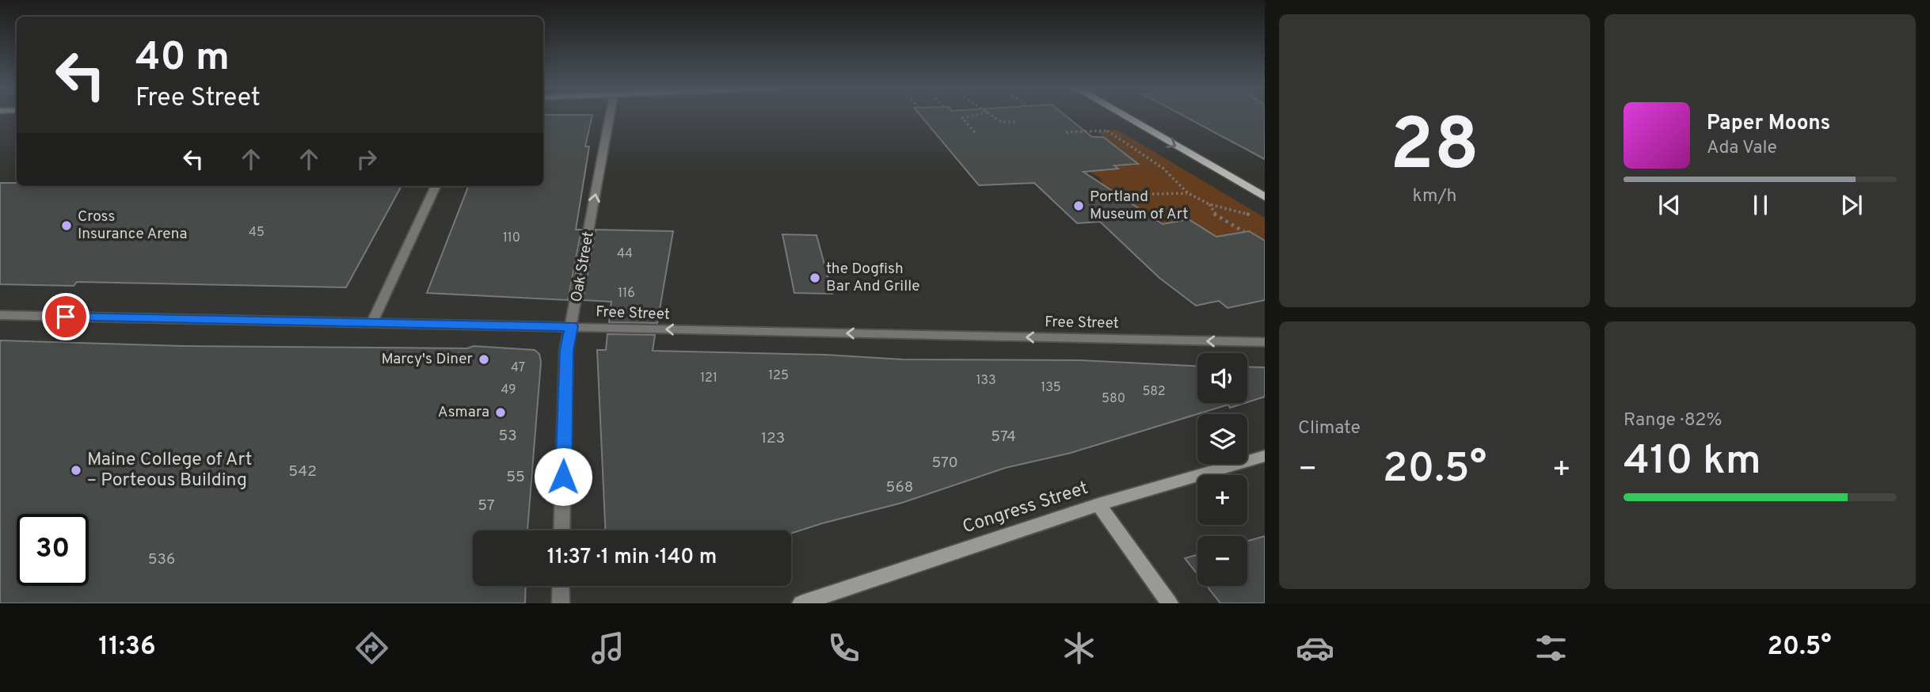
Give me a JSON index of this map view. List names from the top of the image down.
{
  "streets": {
    "street": ["Oak Street", "Free Street", "Congress Street"]
  },
  "crossings": [
    ["Oak Street", "Free Street"]
  ],
  "one_way": ["Oak Street", "Free Street"],
  "places": [
    "Portland Museum of Art",
    "Cross Insurance Arena",
    "the Dogfish Bar And Grille",
    "Marcy's Diner",
    "Asmara",
    "Maine College of Art – Porteous Building"
  ],
  "house_numbers": [
    "45",
    "110",
    "44",
    "116",
    "47",
    "125",
    "121",
    "133",
    "135",
    "49",
    "582",
    "580",
    "53",
    "574",
    "123",
    "570",
    "542",
    "55",
    "568",
    "57",
    "536"
  ],
  "page": {
    "tile": [
      ["28", "km/h"],
      "Climate",
      ["Range · 82%", "410 km"]
    ],
    "turn": ["40 m", "Free Street"],
    "song": ["Paper Moons", "Ada Vale"],
    "map_buttons": ["+", "−"],
    "heat": ["−", "20.5°", "+"],
    "limit": "30",
    "trip": "11:37 · 1 min · 140 m",
    "tabs": ["11:36", "20.5°"]
  }
}
